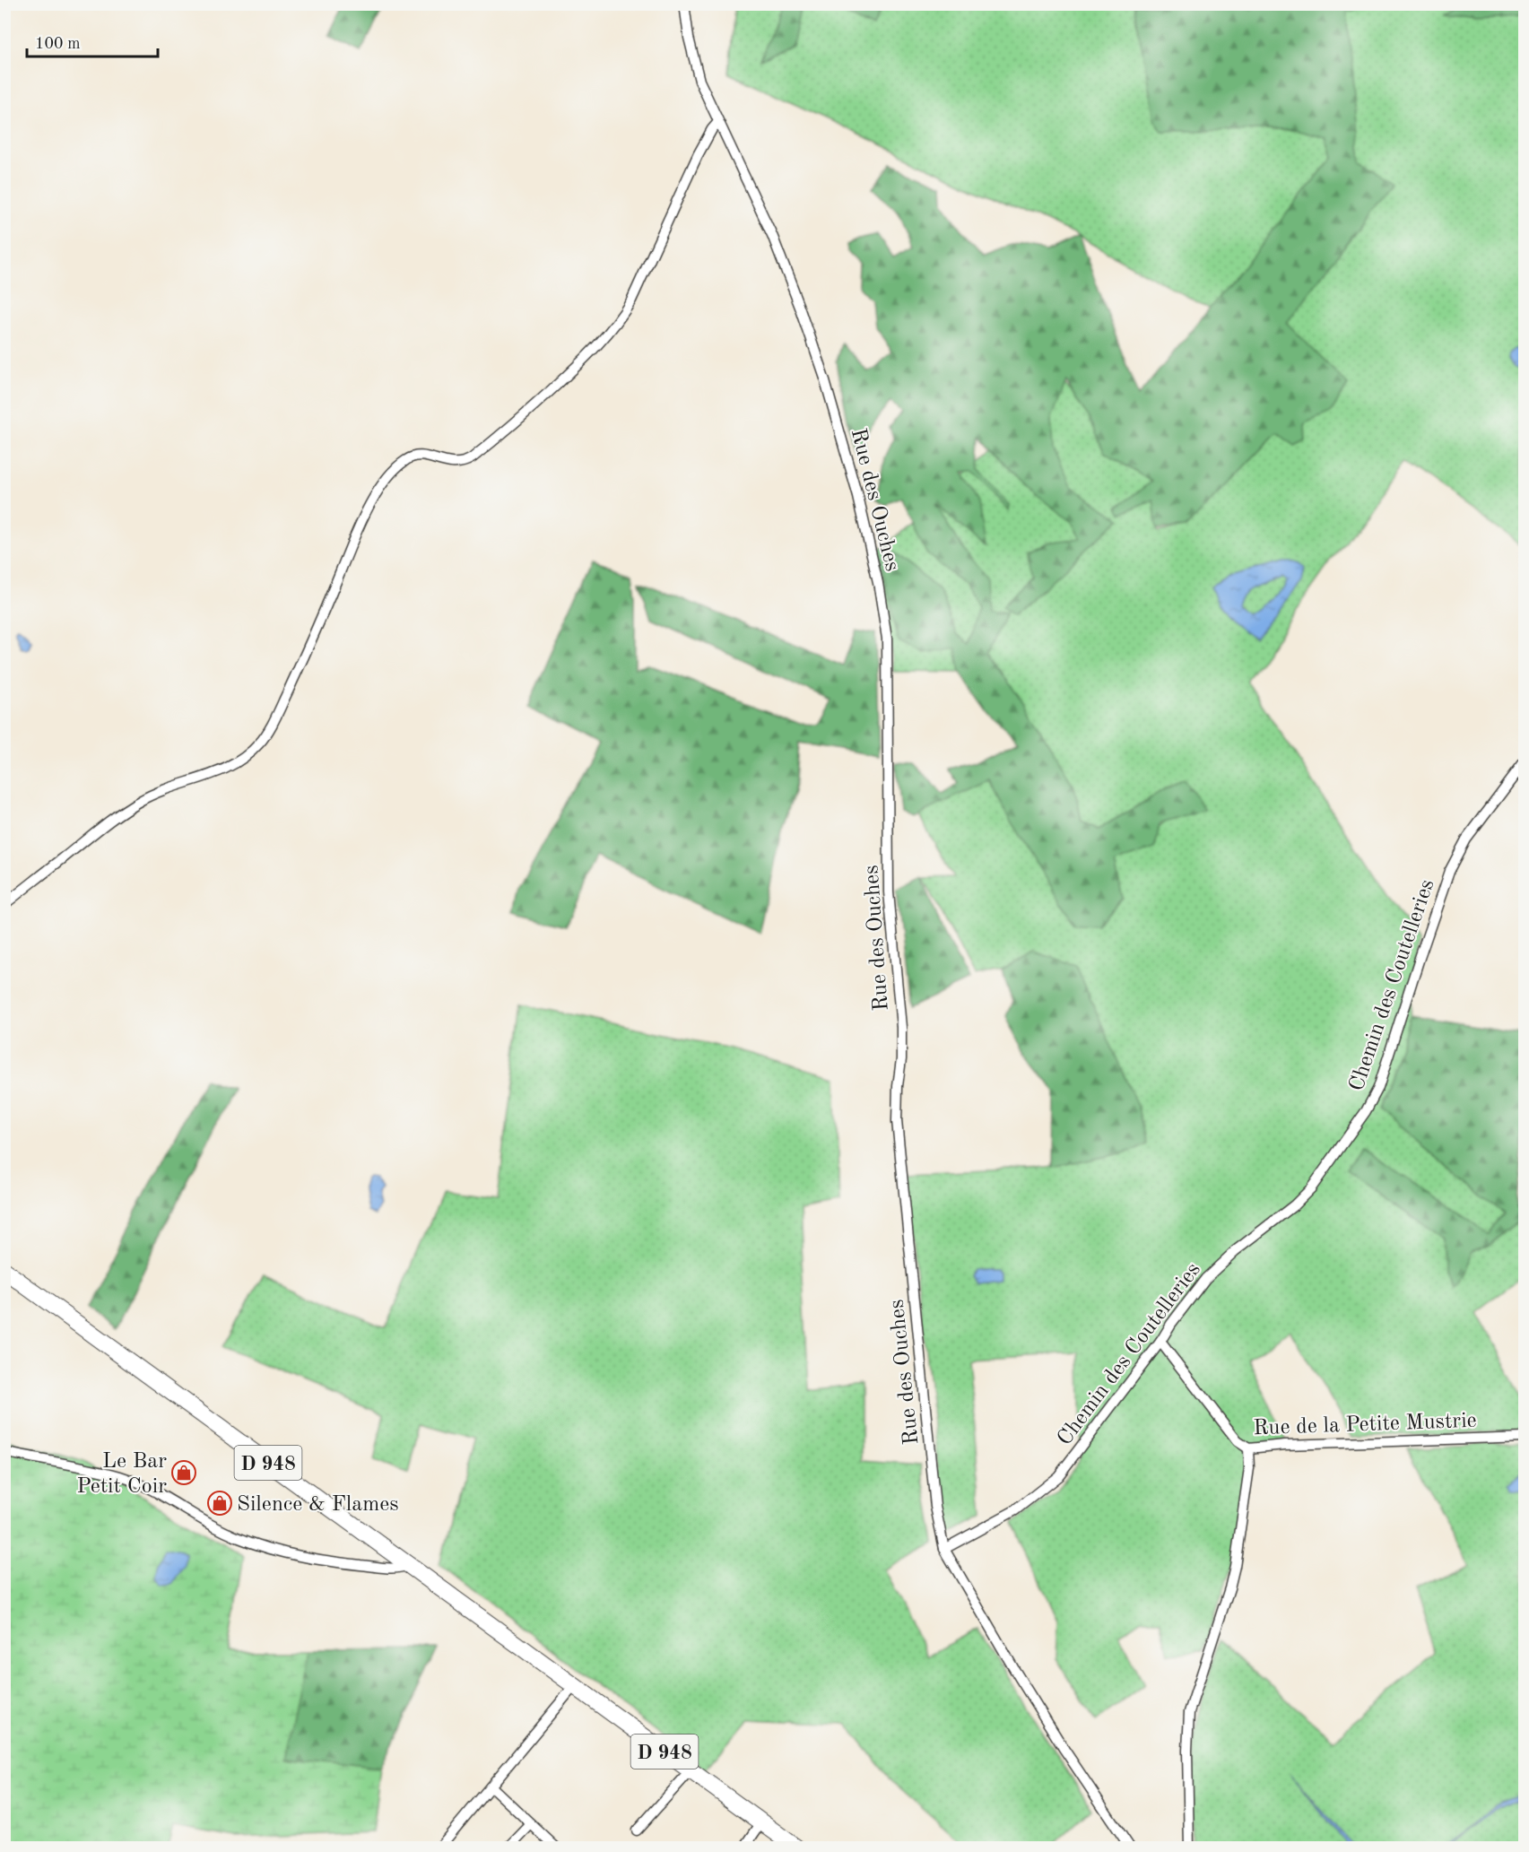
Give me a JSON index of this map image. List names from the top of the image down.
{
  "streets": {
    "main road": ["D 948"],
    "street": ["Rue des Ouches", "Chemin des Coutelleries", "Rue de la Petite Mustrie"]
  },
  "crossings": [
    ["Rue des Ouches", "Chemin des Coutelleries"],
    ["Chemin des Coutelleries", "Rue de la Petite Mustrie"]
  ],
  "places": {
    "shop": ["Le Bar Petit Coir", "Silence & Flames"]
  },
  "scale_bar": "100 m"
}
